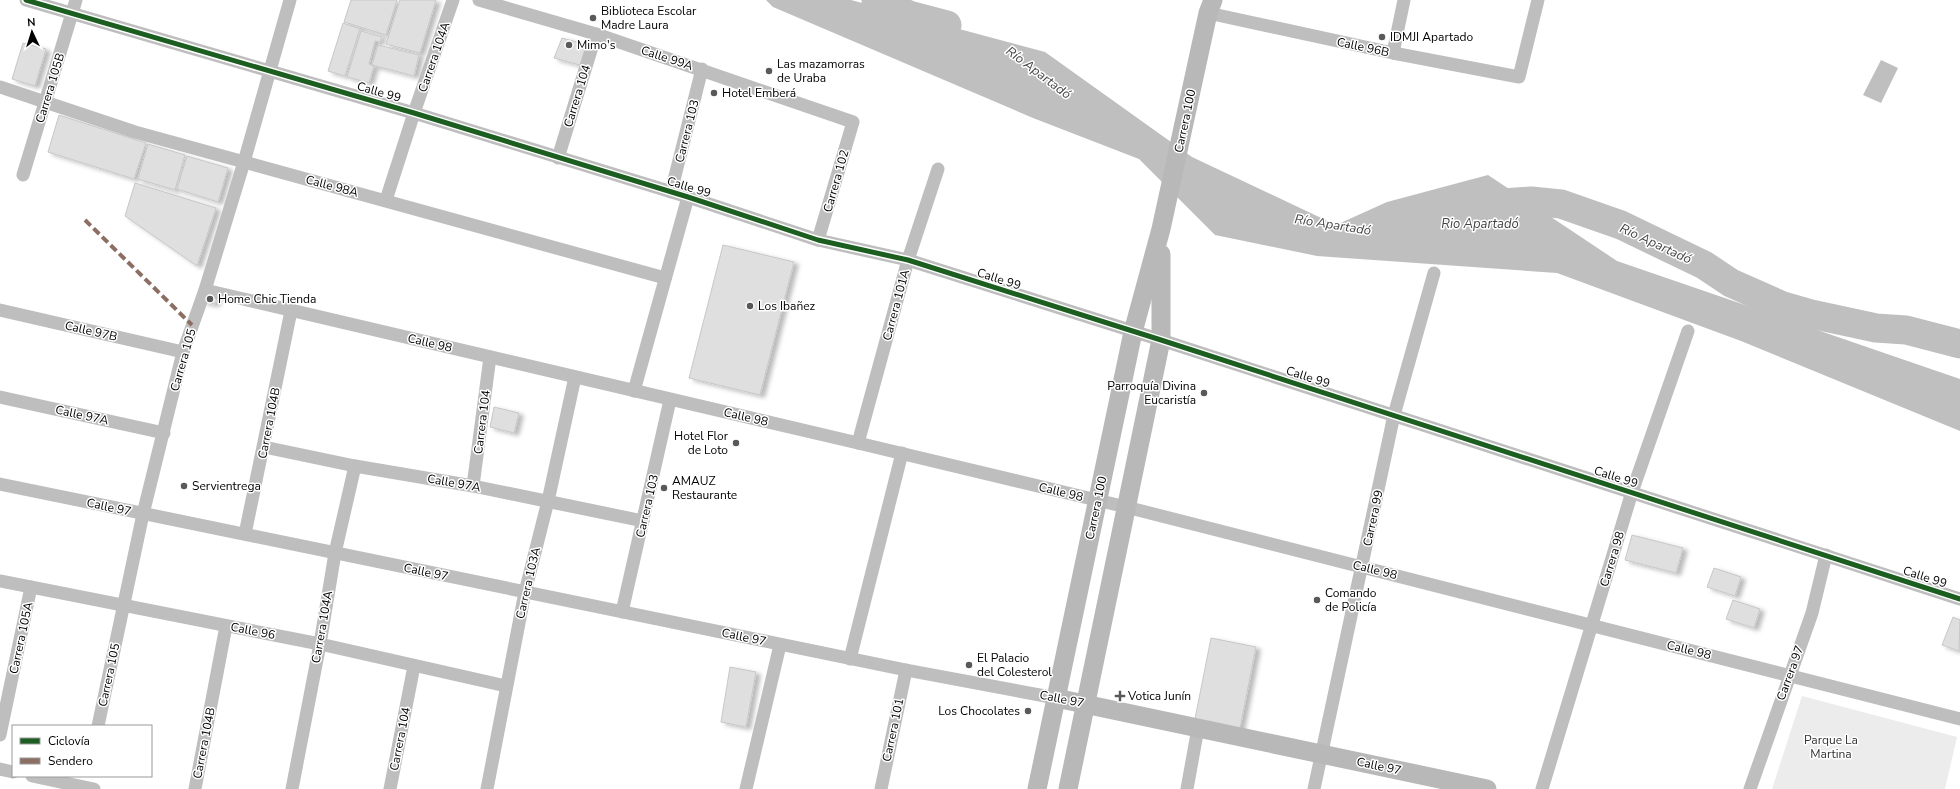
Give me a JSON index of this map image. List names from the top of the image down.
{
  "streets": {
    "main road": ["Carrera 100", "Calle 97"],
    "street": [
      "Calle 96B",
      "Carrera 104A",
      "Calle 99A",
      "Carrera 105B",
      "Calle 99",
      "Carrera 104",
      "Carrera 103",
      "Carrera 102",
      "Calle 98A",
      "Carrera 101A",
      "Calle 97B",
      "Calle 98",
      "Carrera 105",
      "Calle 97A",
      "Carrera 104B",
      "Carrera 99",
      "Carrera 98",
      "Carrera 103A",
      "Calle 96",
      "Carrera 105A",
      "Carrera 97",
      "Carrera 101"
    ]
  },
  "crossings": [
    ["Calle 96B", "Carrera 100"],
    ["Carrera 104A", "Calle 99"],
    ["Carrera 104A", "Calle 98A"],
    ["Carrera 104A", "Calle 97A"],
    ["Carrera 104A", "Calle 97"],
    ["Carrera 104A", "Calle 96"],
    ["Calle 99A", "Carrera 104"],
    ["Calle 99A", "Carrera 103"],
    ["Calle 99A", "Carrera 102"],
    ["Carrera 105B", "Calle 99"],
    ["Carrera 105B", "Calle 98A"],
    ["Calle 99", "Carrera 104"],
    ["Calle 99", "Carrera 100"],
    ["Calle 99", "Carrera 103"],
    ["Calle 99", "Carrera 102"],
    ["Calle 99", "Carrera 101A"],
    ["Calle 99", "Carrera 105"],
    ["Calle 99", "Carrera 99"],
    ["Calle 99", "Carrera 98"],
    ["Calle 99", "Carrera 97"],
    ["Carrera 104", "Calle 98"],
    ["Carrera 104", "Calle 97A"],
    ["Carrera 104", "Calle 96"],
    ["Carrera 100", "Calle 98"],
    ["Carrera 100", "Calle 97"],
    ["Carrera 103", "Calle 98"],
    ["Carrera 103", "Calle 97A"],
    ["Carrera 103", "Calle 97"],
    ["Calle 98A", "Carrera 105"],
    ["Carrera 101A", "Calle 98"],
    ["Calle 97B", "Carrera 105"],
    ["Calle 98", "Carrera 105"],
    ["Calle 98", "Carrera 104B"],
    ["Calle 98", "Carrera 99"],
    ["Calle 98", "Carrera 98"],
    ["Calle 98", "Carrera 103A"],
    ["Calle 98", "Carrera 97"],
    ["Carrera 105", "Calle 97A"],
    ["Carrera 105", "Calle 97"],
    ["Carrera 105", "Calle 96"],
    ["Calle 97A", "Carrera 104B"],
    ["Calle 97A", "Carrera 103A"],
    ["Carrera 104B", "Calle 97"],
    ["Carrera 104B", "Calle 96"],
    ["Calle 97", "Carrera 99"],
    ["Calle 97", "Carrera 103A"],
    ["Calle 97", "Carrera 101"],
    ["Carrera 103A", "Calle 96"],
    ["Calle 96", "Carrera 105A"]
  ],
  "water": ["Río Apartadó", "Rio Apartadó"],
  "parks": ["Parque La Martina"],
  "places": {
    "other": [
      "Biblioteca Escolar Madre Laura",
      "IDMJI Apartado",
      "Mimo's",
      "Las mazamorras de Uraba",
      "Hotel Emberá",
      "Home Chic Tienda",
      "Los Ibañez",
      "Parroquía Divina Eucaristía",
      "Hotel Flor de Loto",
      "Servientrega",
      "AMAUZ Restaurante",
      "Comando de Policía",
      "El Palacio del Colesterol",
      "Los Chocolates"
    ],
    "health": ["Votica Junín"]
  },
  "legend": ["Ciclovía", "Sendero"],
  "north": "top"
}
